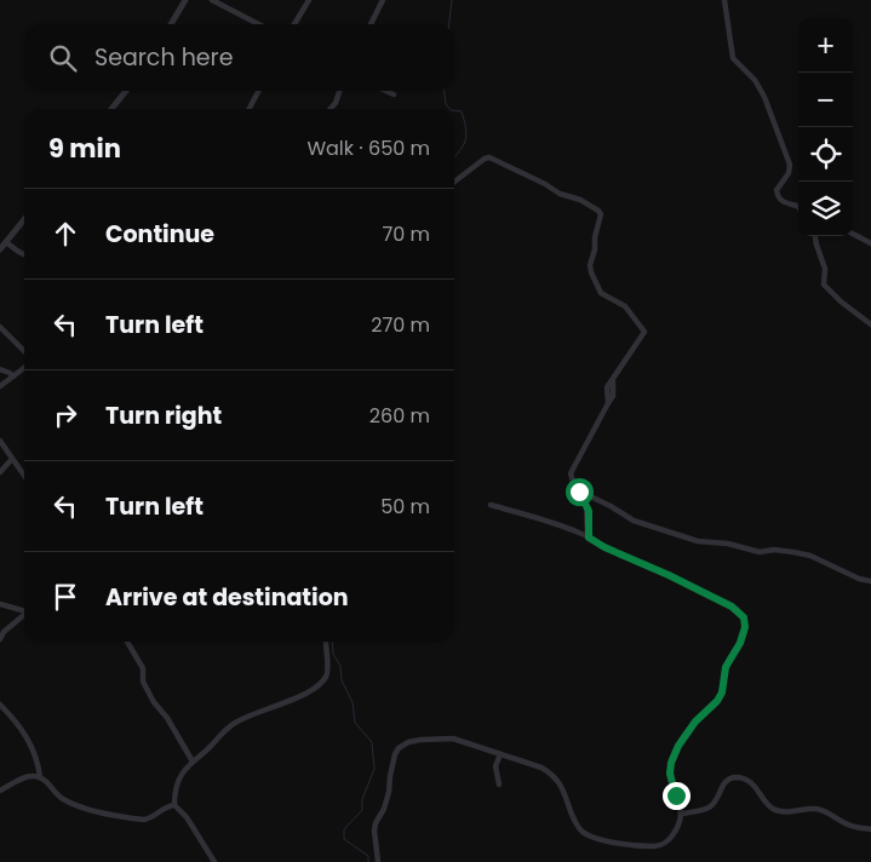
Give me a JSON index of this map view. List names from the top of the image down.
{
  "page": {
    "map_buttons": ["+", "−"],
    "search": "Search here",
    "heading": ["9 min", "Walk · 650 m"],
    "list": [
      ["Continue", "70 m"],
      ["Turn left", "270 m"],
      ["Turn right", "260 m"],
      ["Turn left", "50 m"],
      "Arrive at destination"
    ]
  }
}
